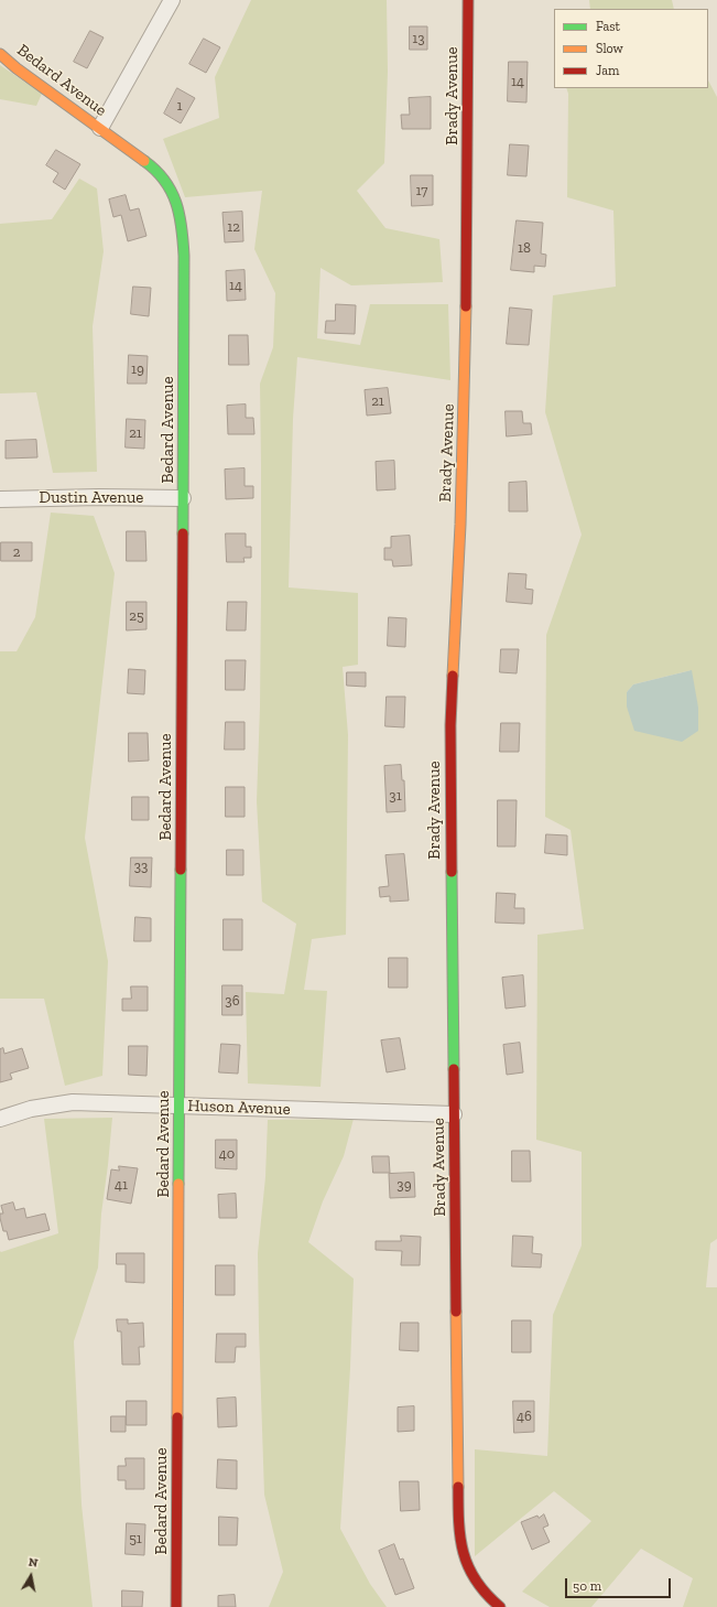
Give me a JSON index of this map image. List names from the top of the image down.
{
  "streets": {
    "street": [
      "Bedard Avenue",
      "Brady Avenue",
      "Dustin Avenue",
      "Huson Avenue"
    ]
  },
  "crossings": [
    ["Bedard Avenue", "Dustin Avenue"],
    ["Bedard Avenue", "Huson Avenue"],
    ["Brady Avenue", "Huson Avenue"]
  ],
  "house_numbers": [
    "13",
    "14",
    "1",
    "17",
    "12",
    "18",
    "14",
    "19",
    "21",
    "21",
    "2",
    "25",
    "31",
    "33",
    "36",
    "40",
    "41",
    "39",
    "46",
    "51"
  ],
  "legend": ["Fast", "Slow", "Jam"],
  "scale_bar": "50 m",
  "north": "top"
}
